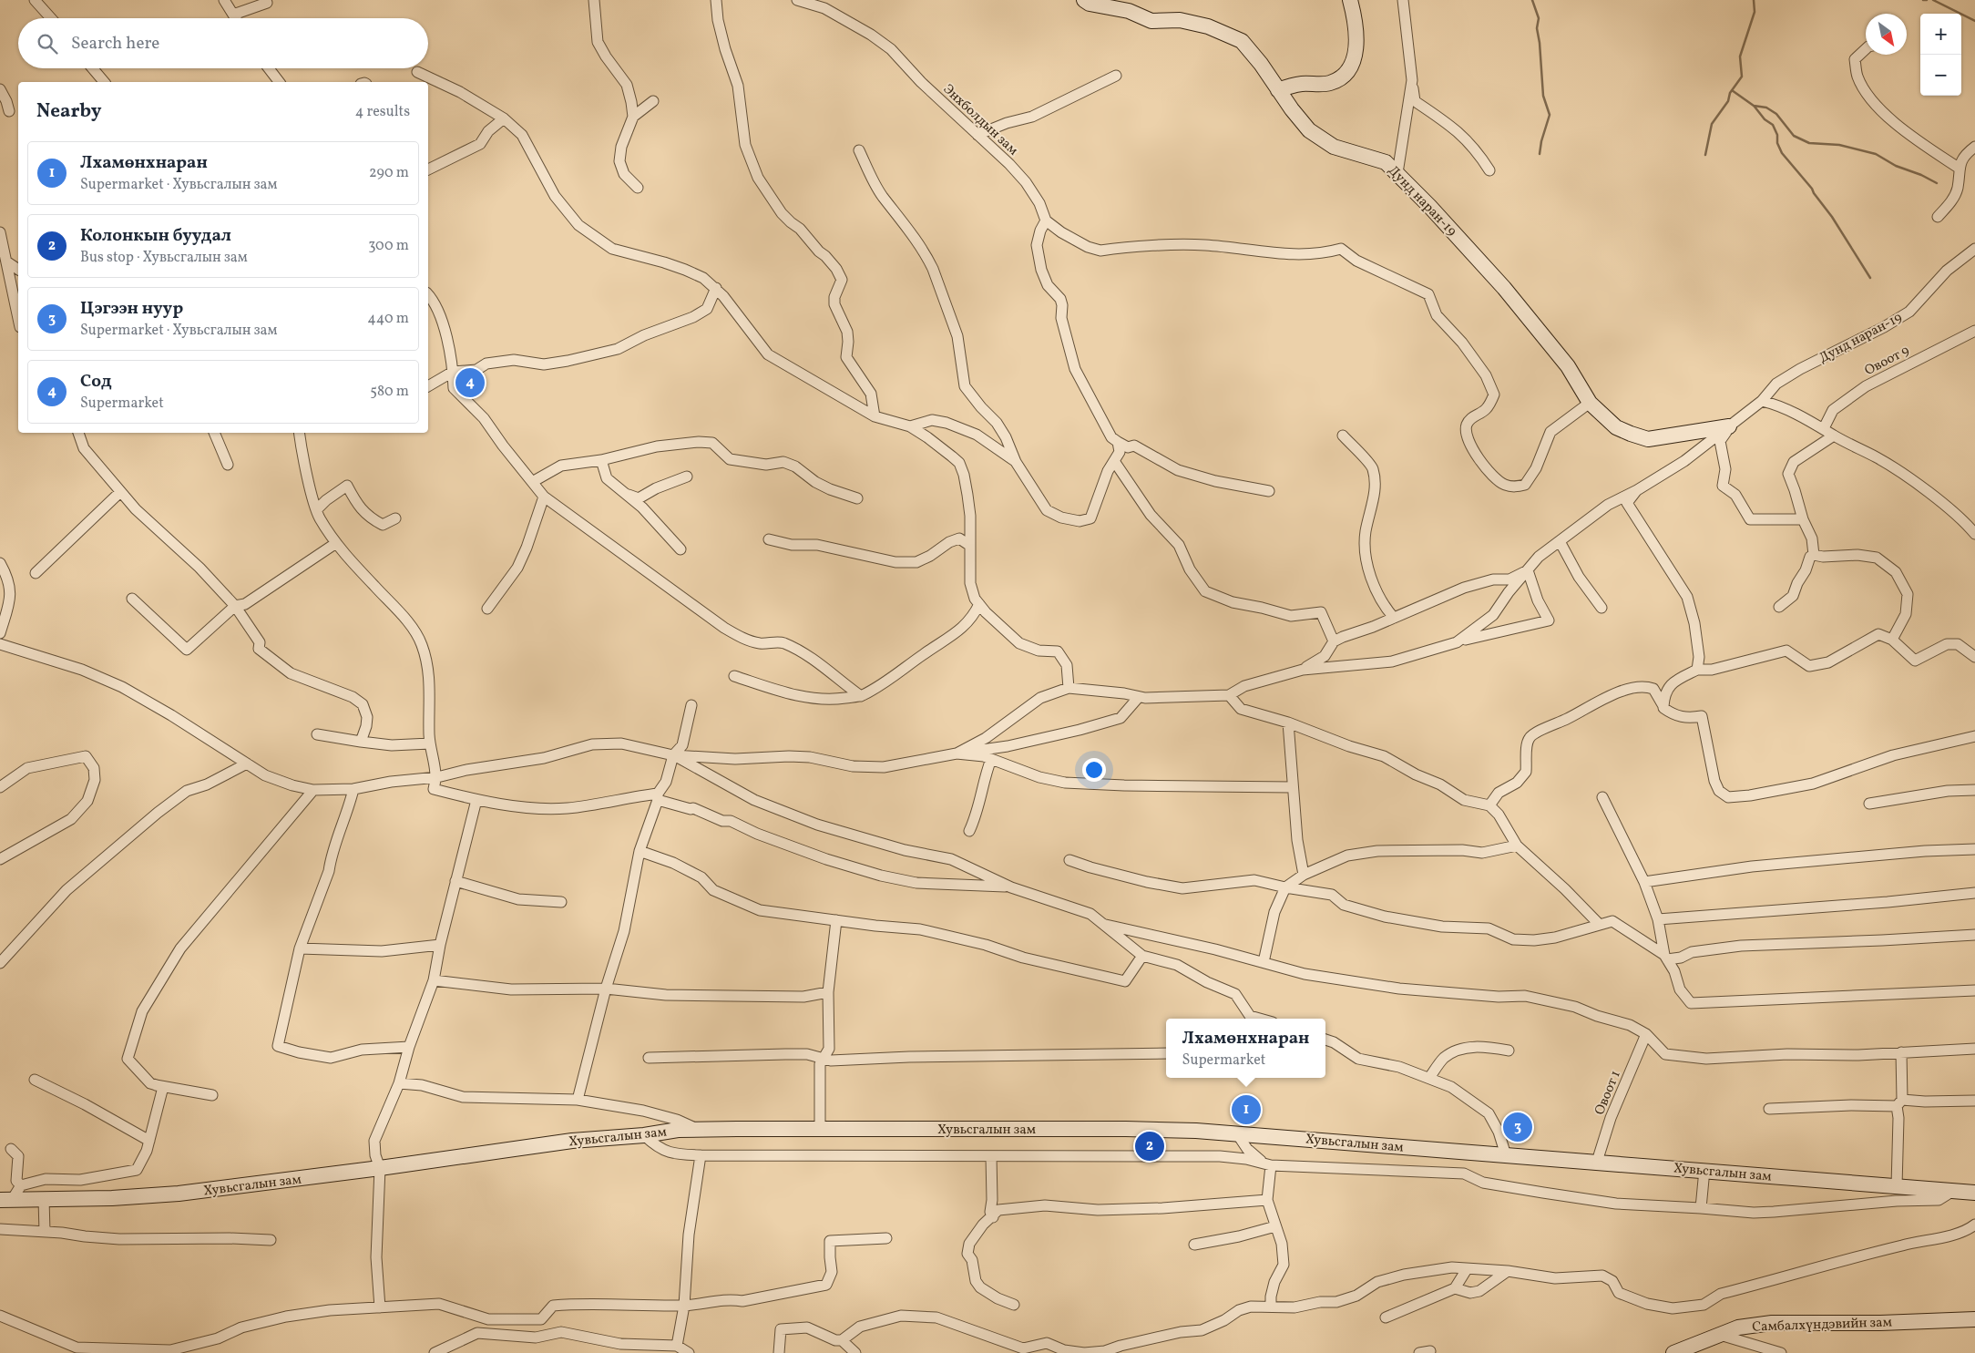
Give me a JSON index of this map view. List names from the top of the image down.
{
  "streets": {
    "main road": ["Дунд наран-19", "Хувьсгалын зам", "Самбалхүндэвийн зам"],
    "street": ["Энхболдын зам", "Овоот 9", "Овоот 1"]
  },
  "crossings": [
    ["Овоот 1", "Хувьсгалын зам"]
  ],
  "north": "bottom right",
  "page": {
    "map_buttons": ["+", "−"],
    "search": "Search here",
    "heading": ["Nearby", "4 results"],
    "list": [
      {
        "mark": "1",
        "name": "Лхамөнхнаран",
        "note": "Supermarket · Хувьсгалын зам",
        "value": "290 m"
      },
      {
        "mark": "2",
        "name": "Колонкын буудал",
        "note": "Bus stop · Хувьсгалын зам",
        "value": "300 m"
      },
      {
        "mark": "3",
        "name": "Цэгээн нуур",
        "note": "Supermarket · Хувьсгалын зам",
        "value": "440 m"
      },
      {
        "mark": "4",
        "name": "Сод",
        "note": "Supermarket",
        "value": "580 m"
      }
    ],
    "pins": [
      "4",
      "1",
      "3",
      "2"
    ],
    "popup": ["Лхамөнхнаран", "Supermarket"]
  }
}
